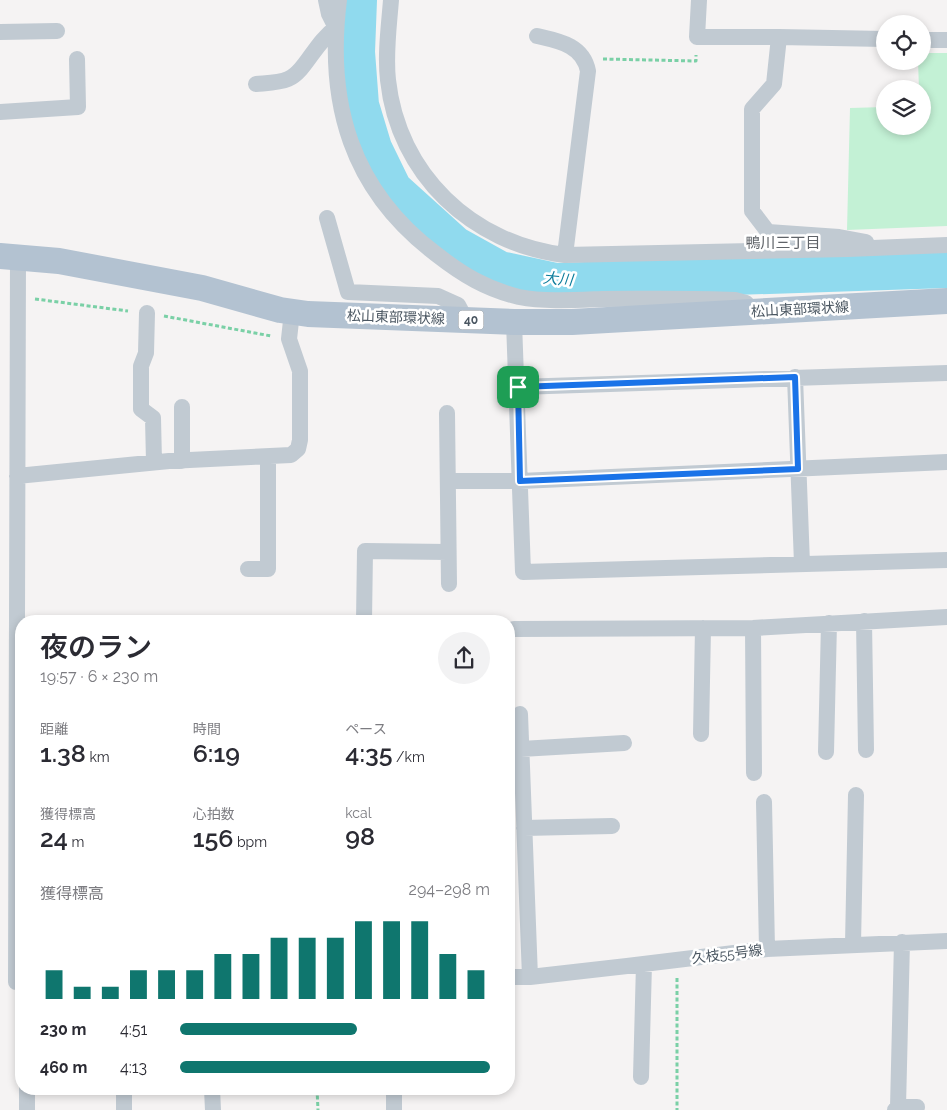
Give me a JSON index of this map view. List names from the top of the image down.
{
  "streets": {
    "main road": ["松山東部環状線", "40"],
    "street": ["久枝55号線"]
  },
  "districts": ["鴨川三丁目"],
  "water": ["大川"],
  "page": {
    "heading": ["夜のラン", "19:57 · 6 × 230 m"],
    "stats": [
      ["距離", "1.38 km"],
      ["時間", "6:19"],
      ["ペース", "4:35 /km"],
      ["獲得標高", "24 m"],
      ["心拍数", "156 bpm"],
      ["kcal", "98"]
    ],
    "chart": ["獲得標高", "294–298 m"],
    "list": [
      {
        "name": "230 m",
        "note": "4:51"
      },
      {
        "name": "460 m",
        "note": "4:13"
      }
    ]
  }
}
